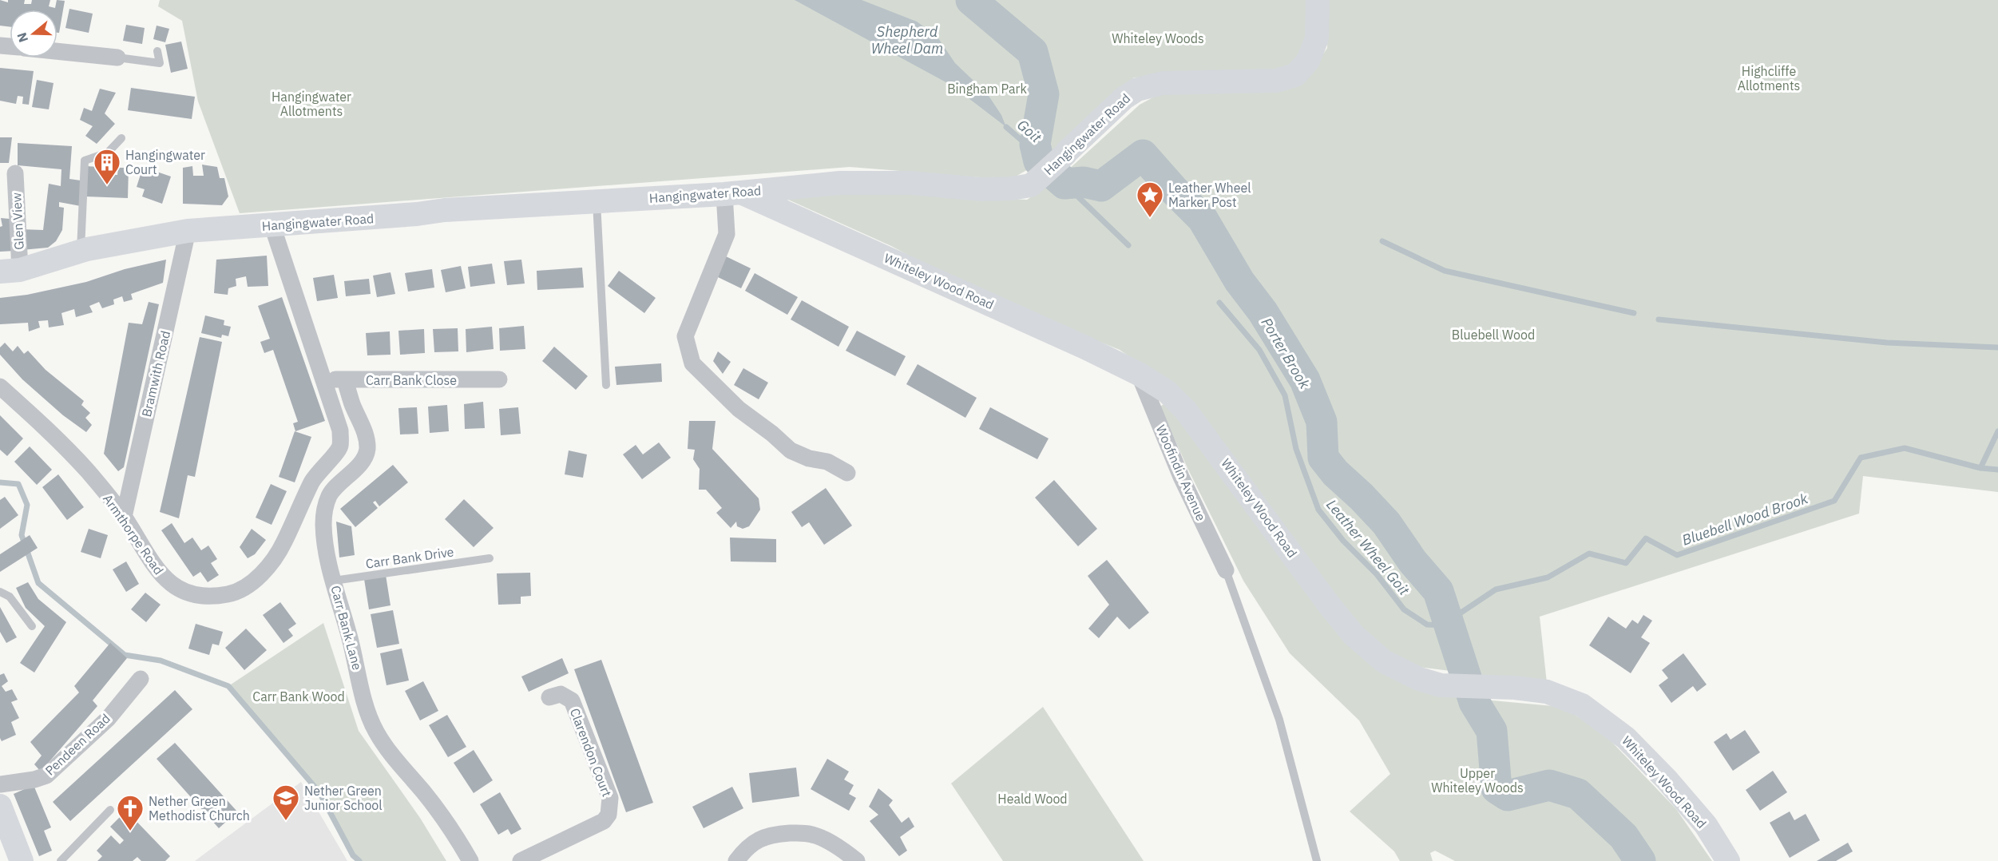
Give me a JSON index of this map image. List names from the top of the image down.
{
  "streets": {
    "street": [
      "Hangingwater Road",
      "Glen View",
      "Whiteley Wood Road",
      "Bramwith Road",
      "Carr Bank Close",
      "Woofindin Avenue",
      "Armthorpe Road",
      "Carr Bank Lane",
      "Pendeen Road",
      "Clarendon Court"
    ],
    "lane": ["Carr Bank Drive"]
  },
  "crossings": [
    ["Hangingwater Road", "Glen View"],
    ["Hangingwater Road", "Whiteley Wood Road"],
    ["Hangingwater Road", "Bramwith Road"],
    ["Hangingwater Road", "Armthorpe Road"],
    ["Whiteley Wood Road", "Woofindin Avenue"],
    ["Bramwith Road", "Armthorpe Road"],
    ["Carr Bank Close", "Armthorpe Road"],
    ["Carr Bank Close", "Carr Bank Lane"],
    ["Carr Bank Drive", "Carr Bank Lane"]
  ],
  "water": [
    "Shepherd Wheel Dam",
    "Goit",
    "Porter Brook",
    "Bluebell Wood Brook",
    "Leather Wheel Goit"
  ],
  "parks": [
    "Whiteley Woods",
    "Highcliffe Allotments",
    "Bingham Park",
    "Hangingwater Allotments",
    "Bluebell Wood",
    "Carr Bank Wood",
    "Upper Whiteley Woods",
    "Heald Wood"
  ],
  "places": {
    "building": ["Hangingwater Court"],
    "place": ["Leather Wheel Marker Post"],
    "school or university": ["Nether Green Junior School"],
    "church": ["Nether Green Methodist Church"]
  },
  "north": "left"
}
